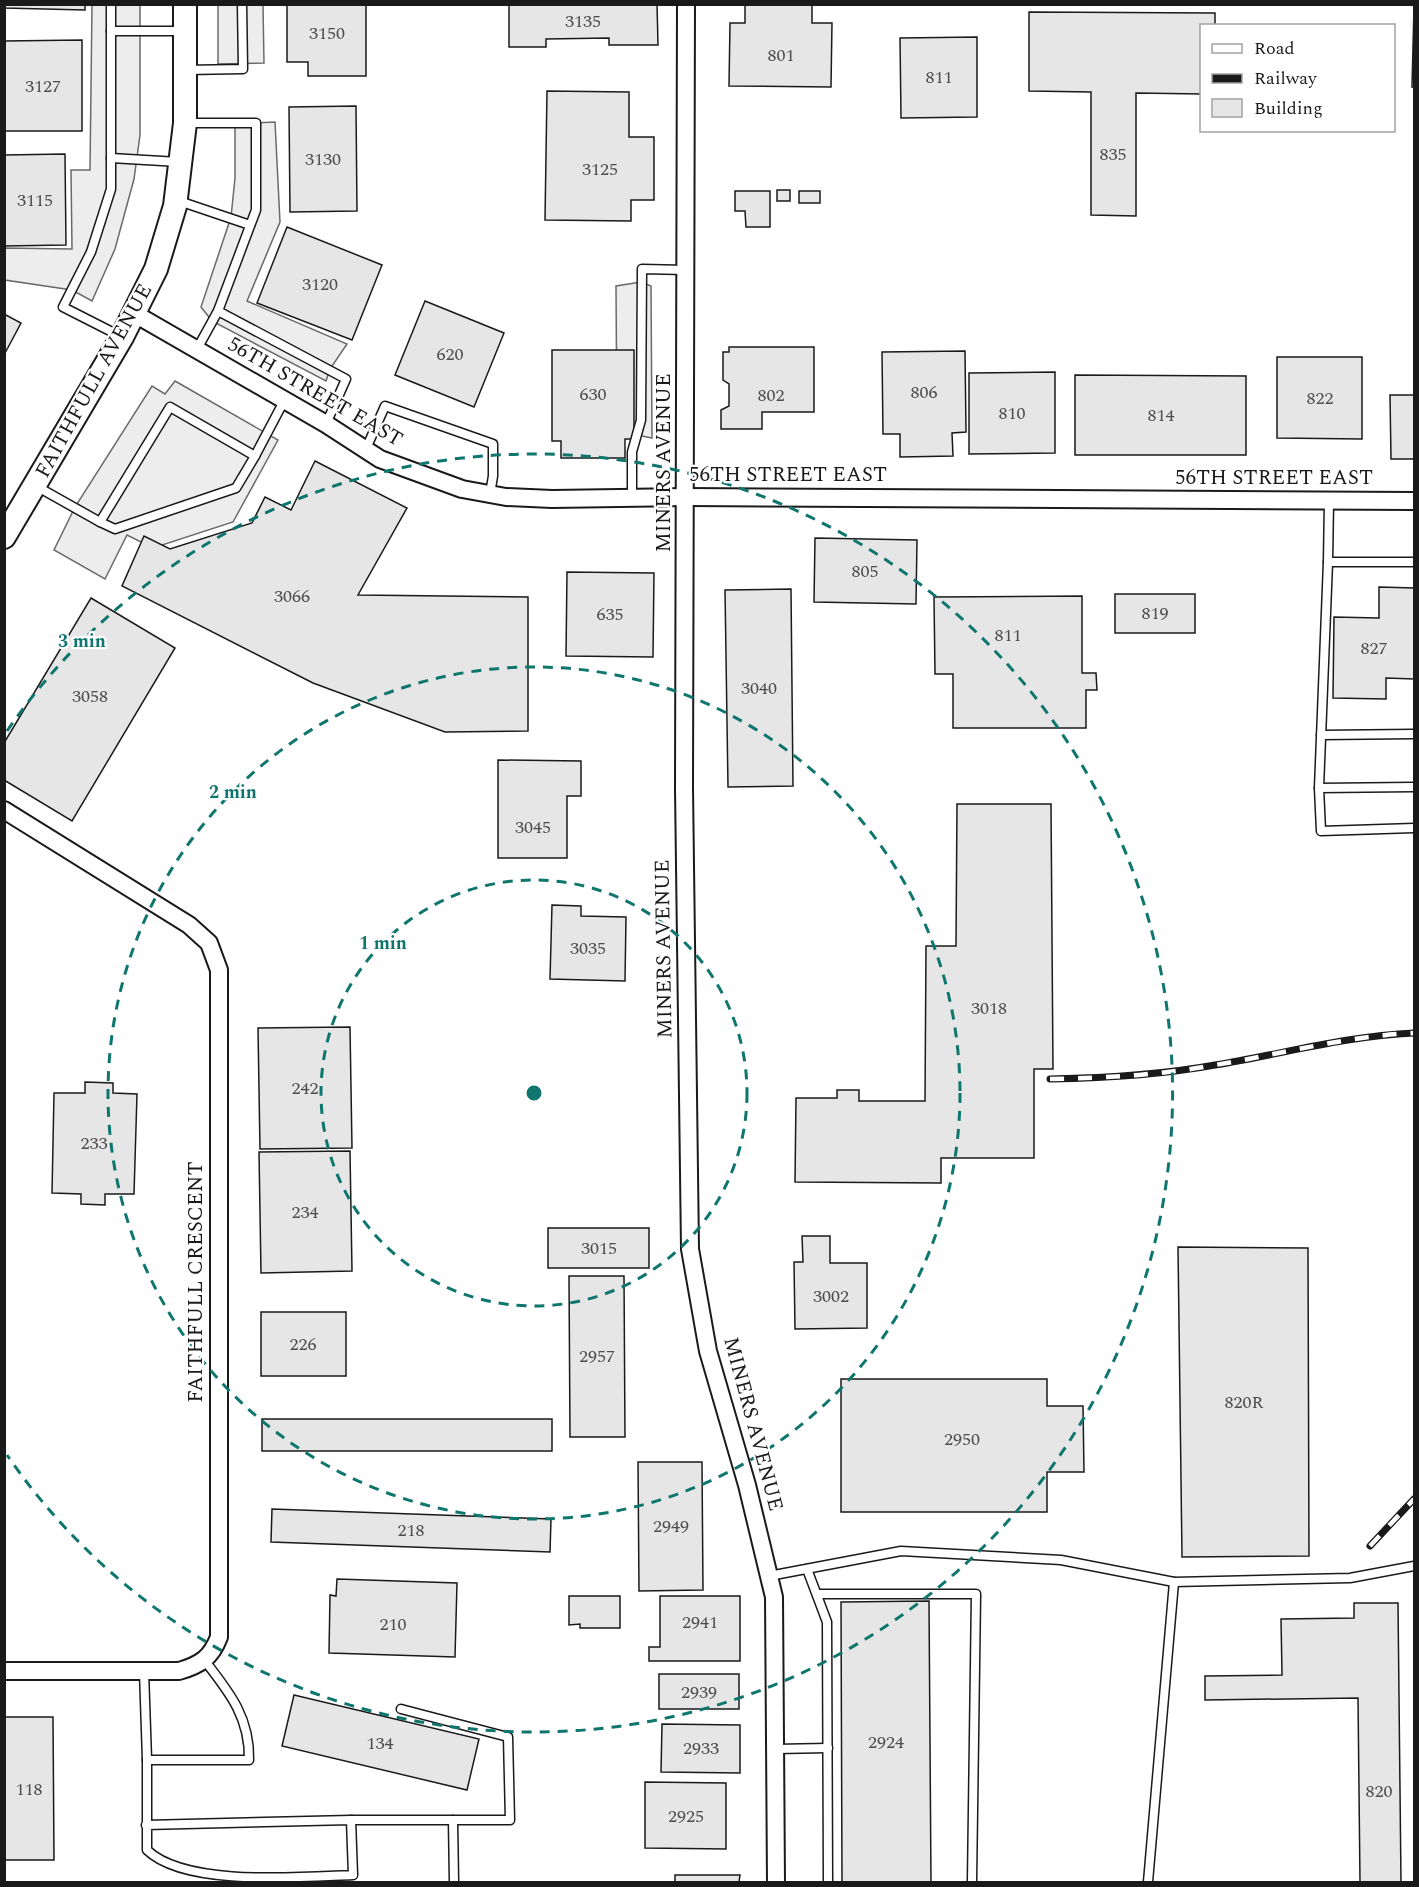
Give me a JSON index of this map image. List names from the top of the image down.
{
  "streets": {
    "street": [
      "FAITHFULL AVENUE",
      "56TH STREET EAST",
      "MINERS AVENUE",
      "FAITHFULL CRESCENT"
    ]
  },
  "crossings": [
    ["FAITHFULL AVENUE", "56TH STREET EAST"],
    ["56TH STREET EAST", "MINERS AVENUE"]
  ],
  "house_numbers": [
    "3135",
    "3150",
    "801",
    "811",
    "3127",
    "835",
    "3130",
    "3125",
    "3115",
    "3120",
    "620",
    "806",
    "630",
    "802",
    "822",
    "810",
    "814",
    "805",
    "3066",
    "819",
    "635",
    "811",
    "827",
    "3040",
    "3058",
    "3045",
    "3035",
    "3018",
    "242",
    "233",
    "234",
    "3015",
    "3002",
    "226",
    "2957",
    "820R",
    "2950",
    "2949",
    "218",
    "2941",
    "210",
    "2939",
    "2924",
    "134",
    "2933",
    "118",
    "820",
    "2925"
  ],
  "legend": ["Road", "Railway", "Building"],
  "rings": ["3 min", "2 min", "1 min"]
}
